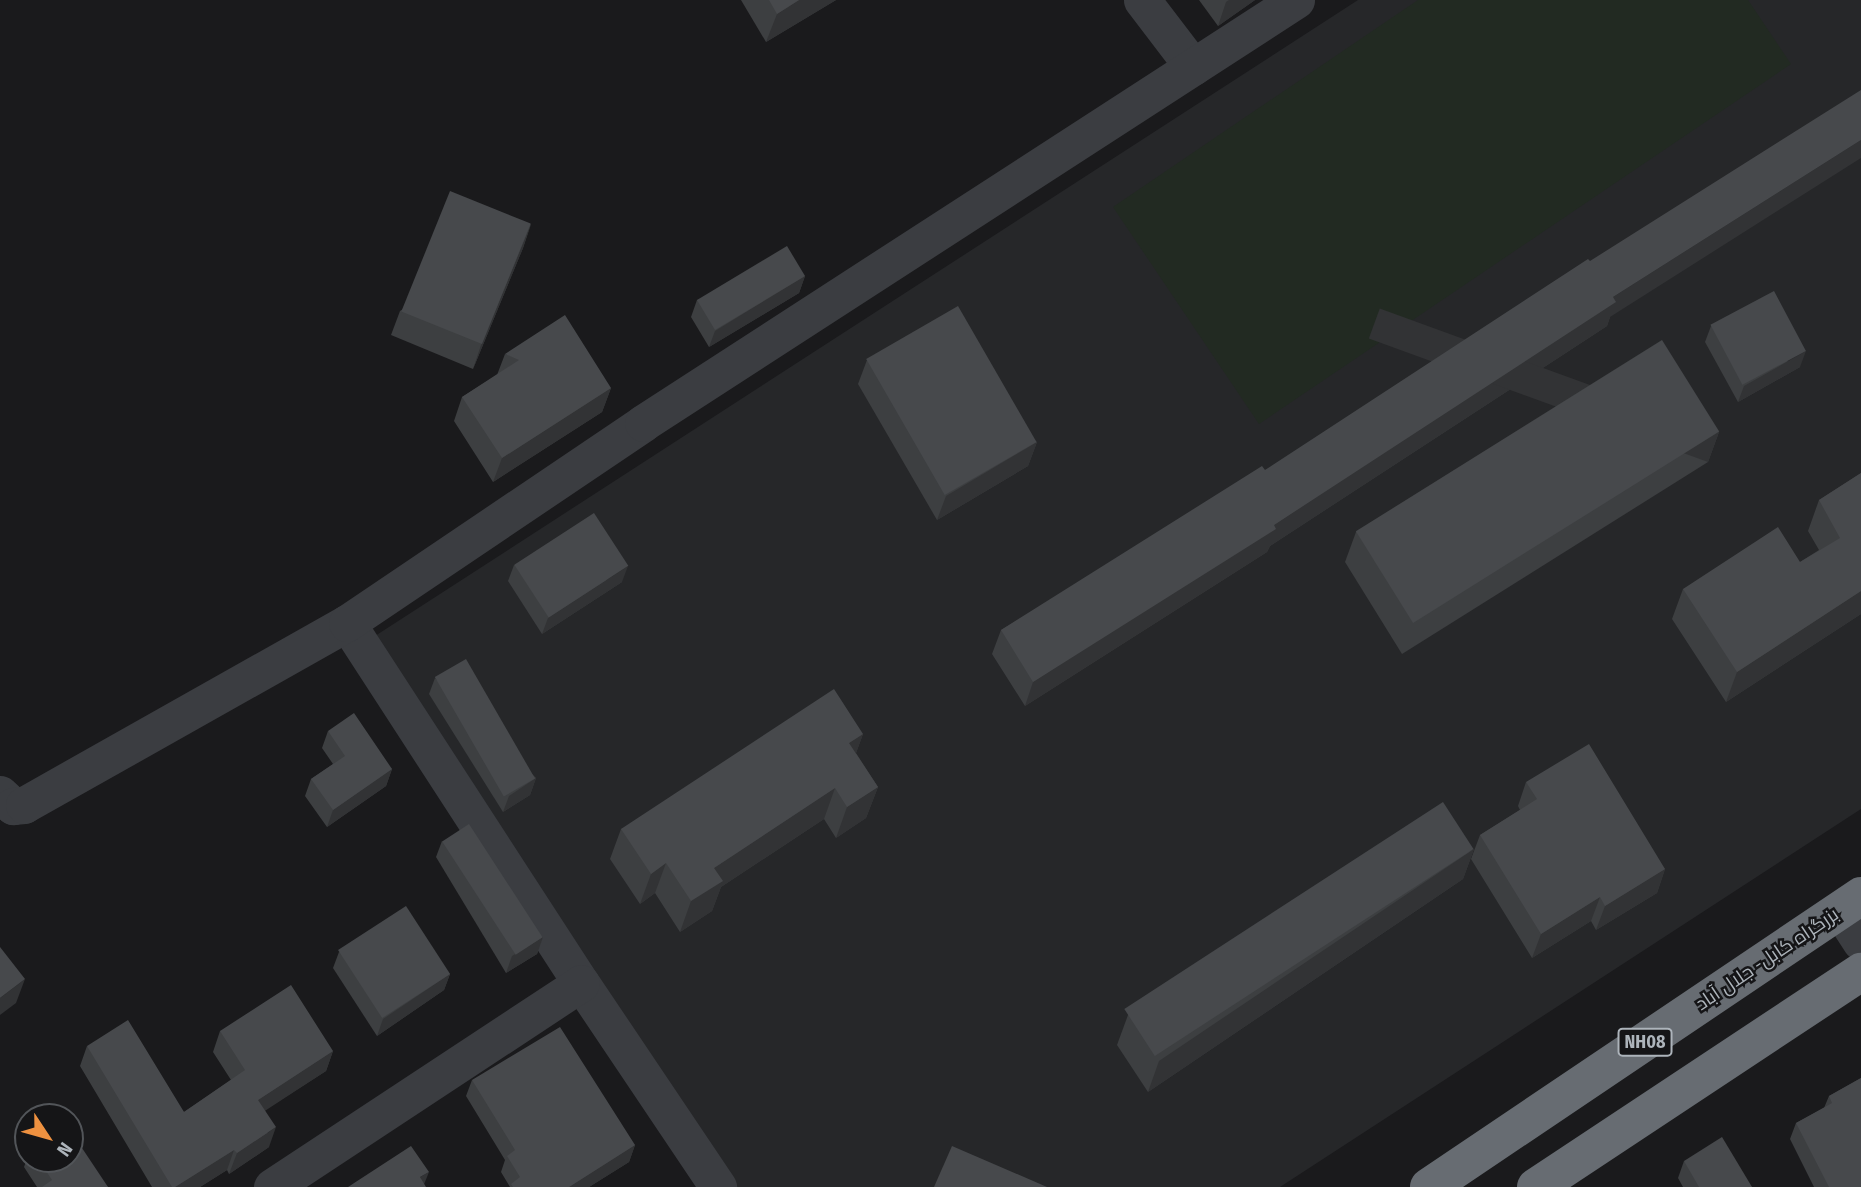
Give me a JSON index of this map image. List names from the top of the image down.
{
  "streets": {
    "highway": ["بزرگراه کابل- جلال آباد", "NH08"]
  },
  "north": "bottom right"
}
